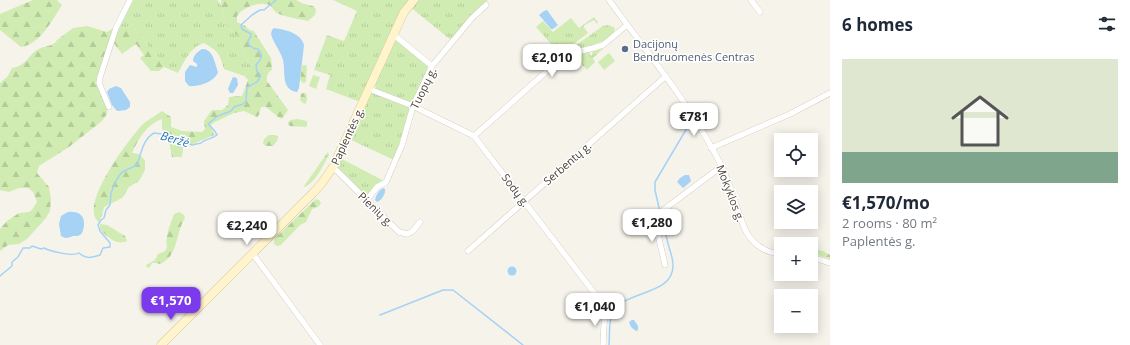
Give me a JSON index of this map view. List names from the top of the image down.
{
  "streets": {
    "main road": ["Paplentės g."],
    "street": [
      "Tuopų g.",
      "Serbentų g.",
      "Sodų g.",
      "Mokyklos g.",
      "Pienių g."
    ]
  },
  "crossings": [
    ["Tuopų g.", "Sodų g."],
    ["Tuopų g.", "Pienių g."],
    ["Paplentės g.", "Sodų g."],
    ["Paplentės g.", "Pienių g."],
    ["Serbentų g.", "Sodų g."],
    ["Serbentų g.", "Mokyklos g."]
  ],
  "water": ["Beržė"],
  "places": ["Dacijonų Bendruomenės Centras"],
  "page": {
    "heading": "6 homes",
    "price": [
      "€2,010",
      "€781",
      "€1,280",
      "€2,240",
      "€1,570",
      "€1,040"
    ],
    "list": [
      {
        "name": "€1,570/mo",
        "note": "2 rooms · 80 m² · Paplentės g."
      }
    ],
    "map_buttons": ["+", "−"]
  }
}
